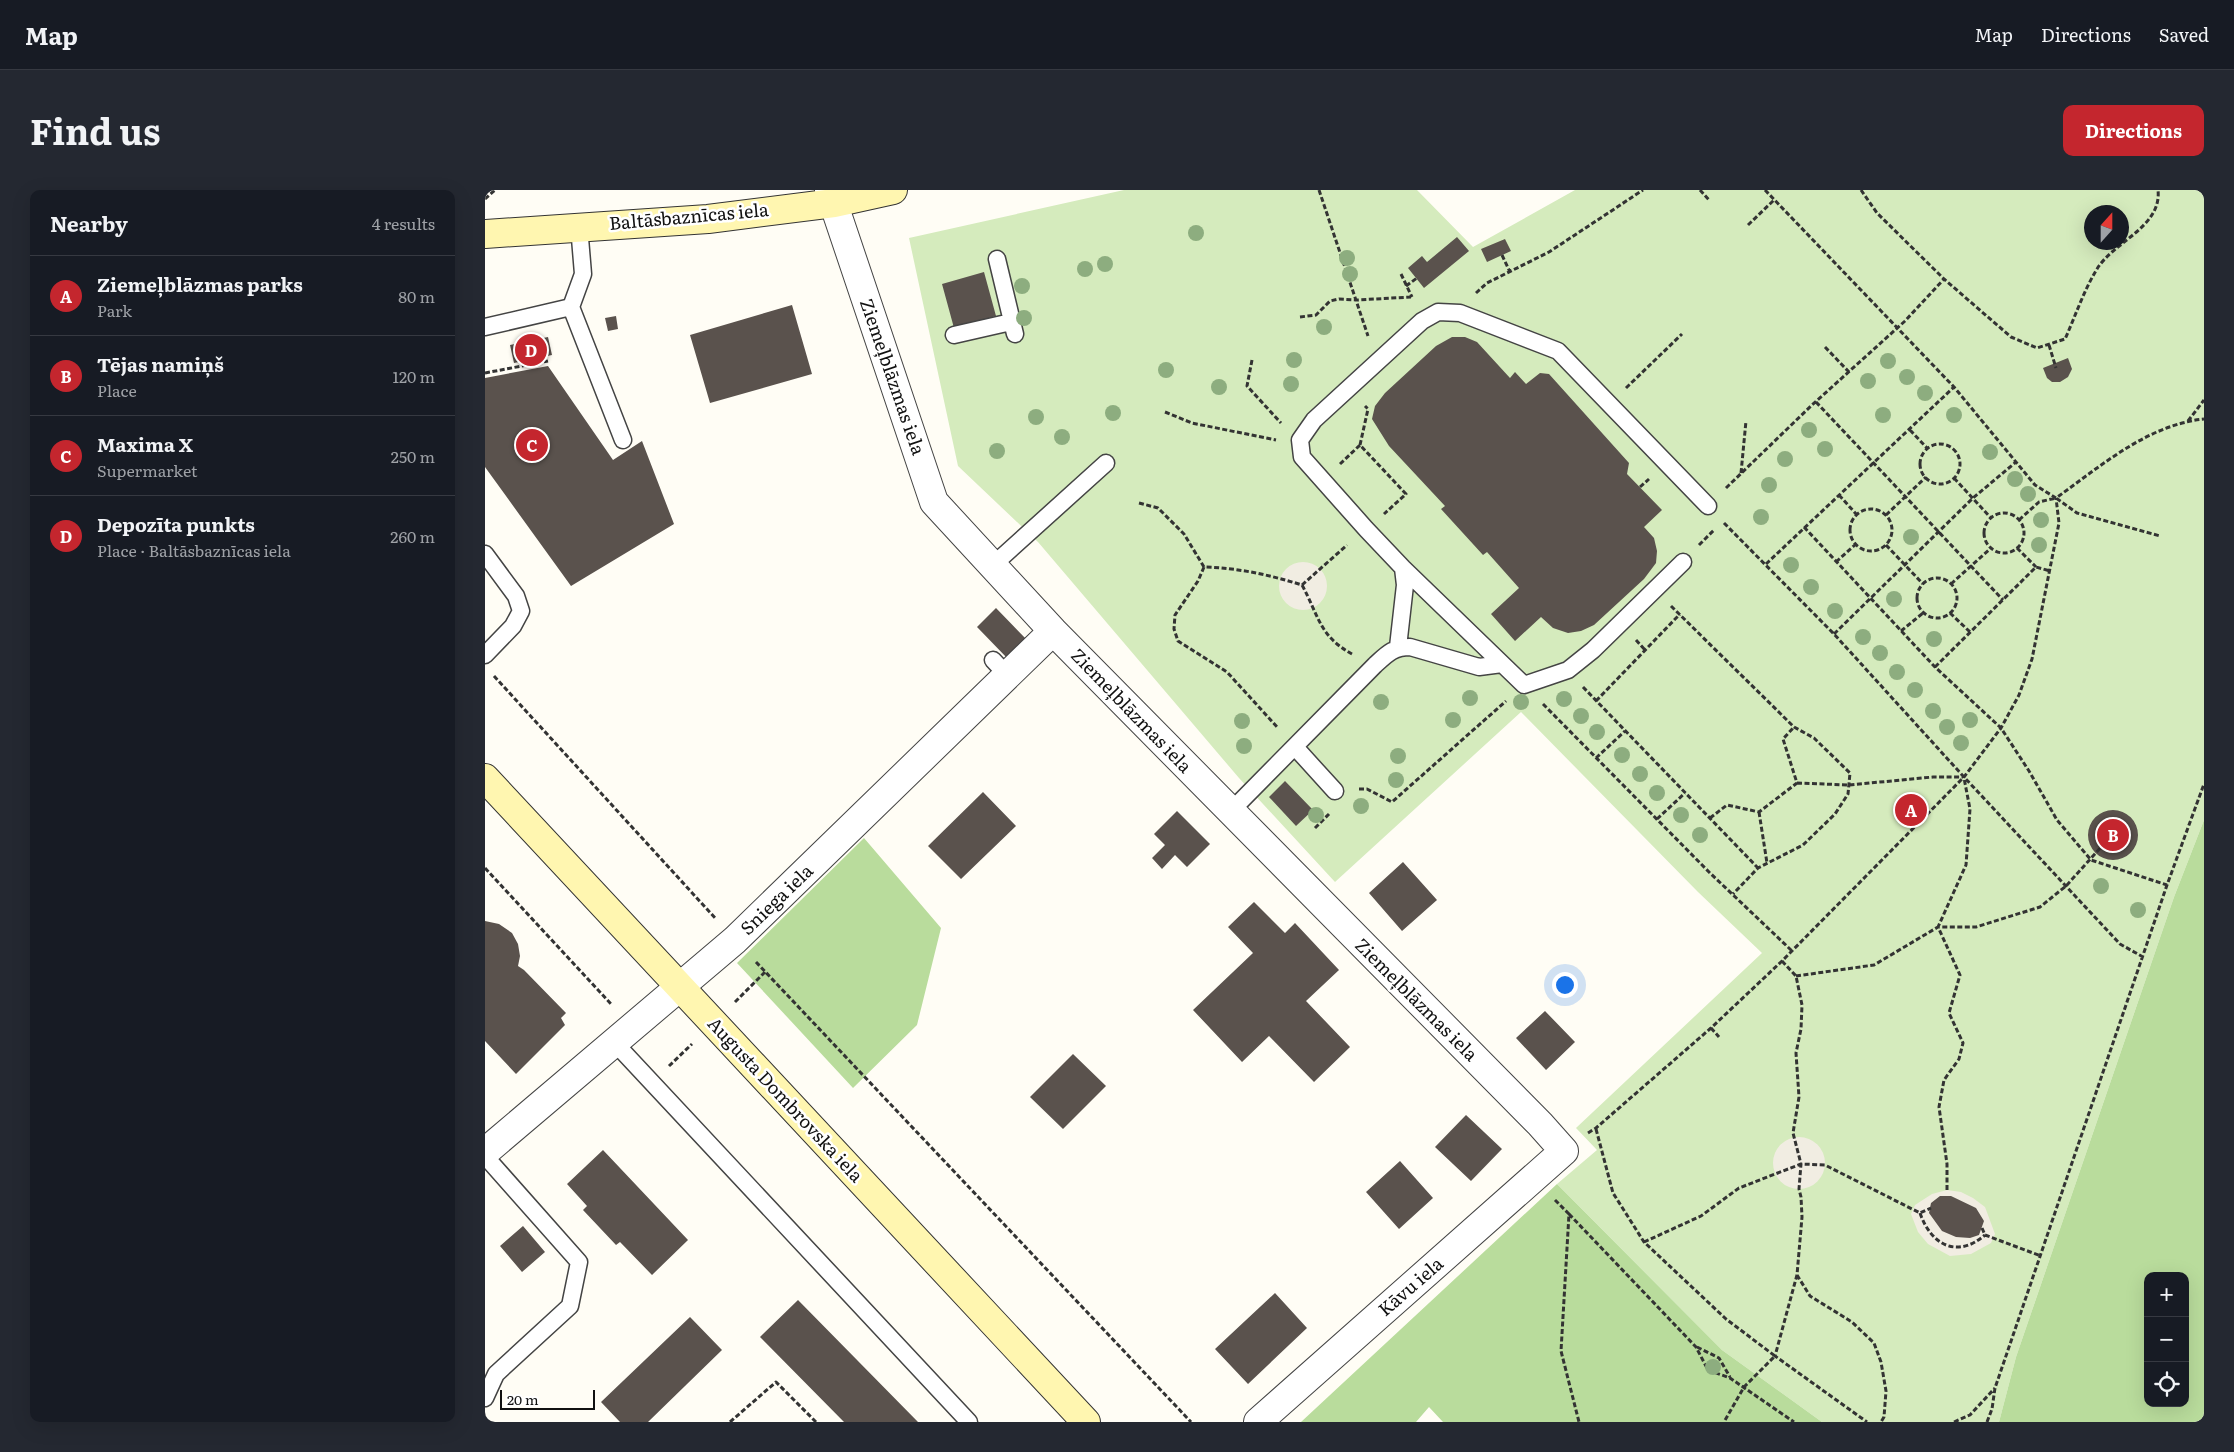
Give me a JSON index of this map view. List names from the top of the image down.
{
  "streets": {
    "main road": ["Baltāsbaznīcas iela", "Augusta Dombrovska iela"],
    "street": ["Ziemeļblāzmas iela", "Sniega iela", "Kāvu iela"]
  },
  "crossings": [
    ["Baltāsbaznīcas iela", "Ziemeļblāzmas iela"],
    ["Ziemeļblāzmas iela", "Sniega iela"],
    ["Ziemeļblāzmas iela", "Kāvu iela"],
    ["Sniega iela", "Augusta Dombrovska iela"]
  ],
  "scale_bar": "20 m",
  "north": "top",
  "page": {
    "header": "Map",
    "nav": ["Map", "Directions", "Saved"],
    "title": "Find us",
    "buttons": "Directions",
    "heading": ["Nearby", "4 results"],
    "list": [
      {
        "mark": "A",
        "name": "Ziemeļblāzmas parks",
        "note": "Park",
        "value": "80 m"
      },
      {
        "mark": "B",
        "name": "Tējas namiņš",
        "note": "Place",
        "value": "120 m"
      },
      {
        "mark": "C",
        "name": "Maxima X",
        "note": "Supermarket",
        "value": "250 m"
      },
      {
        "mark": "D",
        "name": "Depozīta punkts",
        "note": "Place · Baltāsbaznīcas iela",
        "value": "260 m"
      }
    ],
    "pins": [
      "D",
      "C",
      "A",
      "B"
    ],
    "map_buttons": ["+", "−"],
    "scale": "20 m"
  }
}
